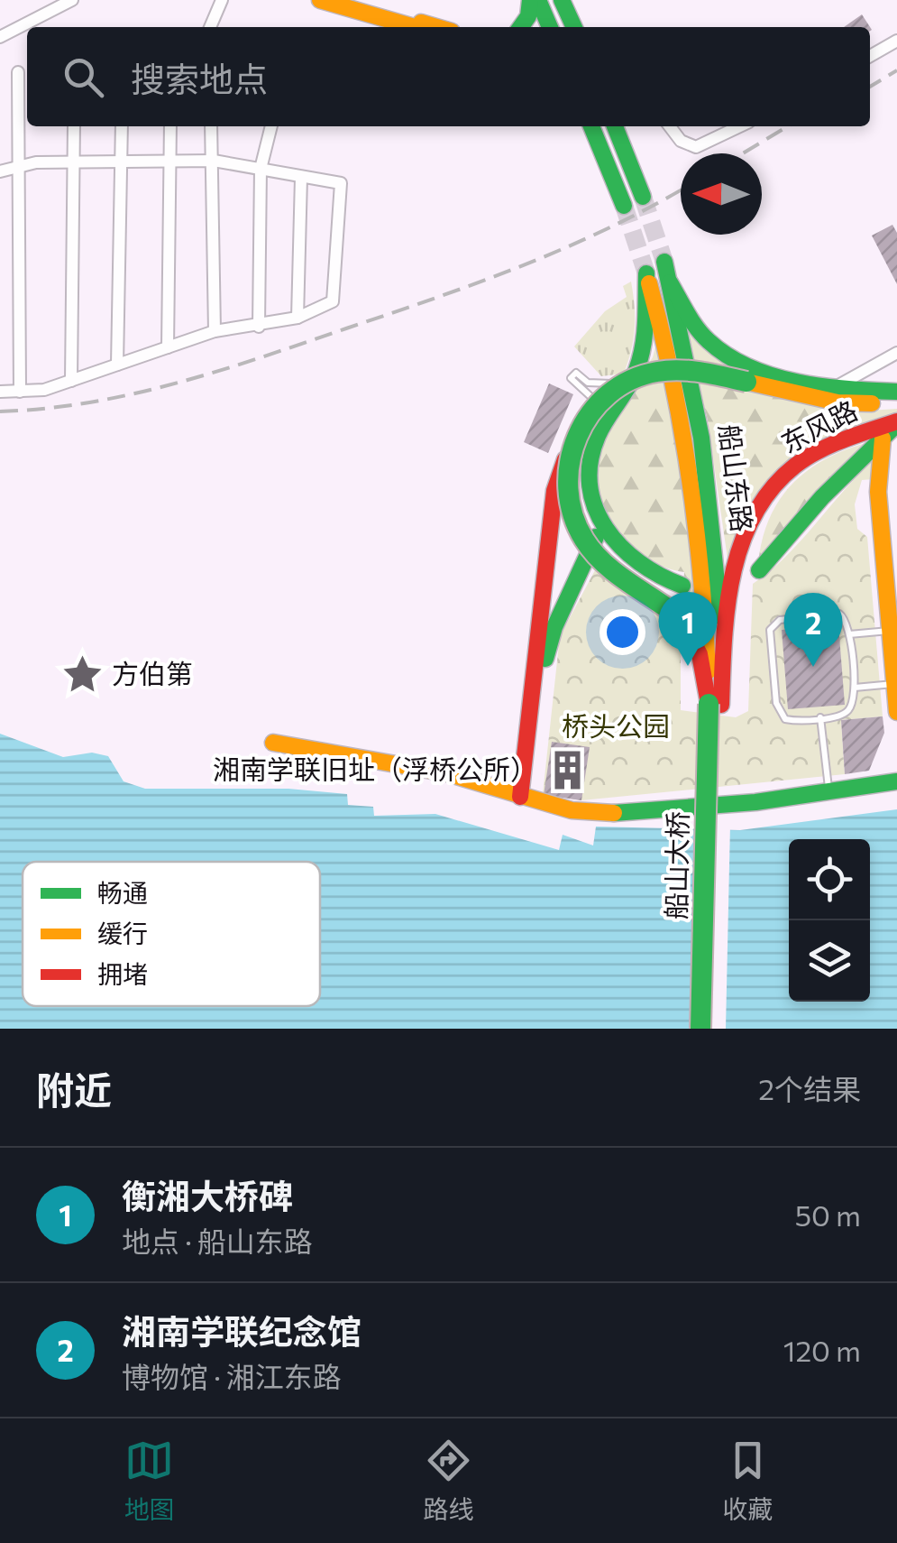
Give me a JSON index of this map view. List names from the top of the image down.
{
  "streets": {
    "main road": ["东风路", "船山东路", "船山大桥"]
  },
  "crossings": [
    ["东风路", "船山东路"],
    ["东风路", "船山大桥"],
    ["船山东路", "船山大桥"]
  ],
  "parks": ["桥头公园"],
  "places": {
    "place": ["方伯第"],
    "building": ["湘南学联旧址（浮桥公所）"]
  },
  "legend": ["畅通", "缓行", "拥堵"],
  "north": "left",
  "page": {
    "search": "搜索地点",
    "pins": ["1", "2"],
    "heading": ["附近", "2个结果"],
    "list": [
      {
        "mark": "1",
        "name": "衡湘大桥碑",
        "note": "地点 · 船山东路",
        "value": "50 m"
      },
      {
        "mark": "2",
        "name": "湘南学联纪念馆",
        "note": "博物馆 · 湘江东路",
        "value": "120 m"
      }
    ],
    "nav": ["地图", "路线", "收藏"]
  }
}
